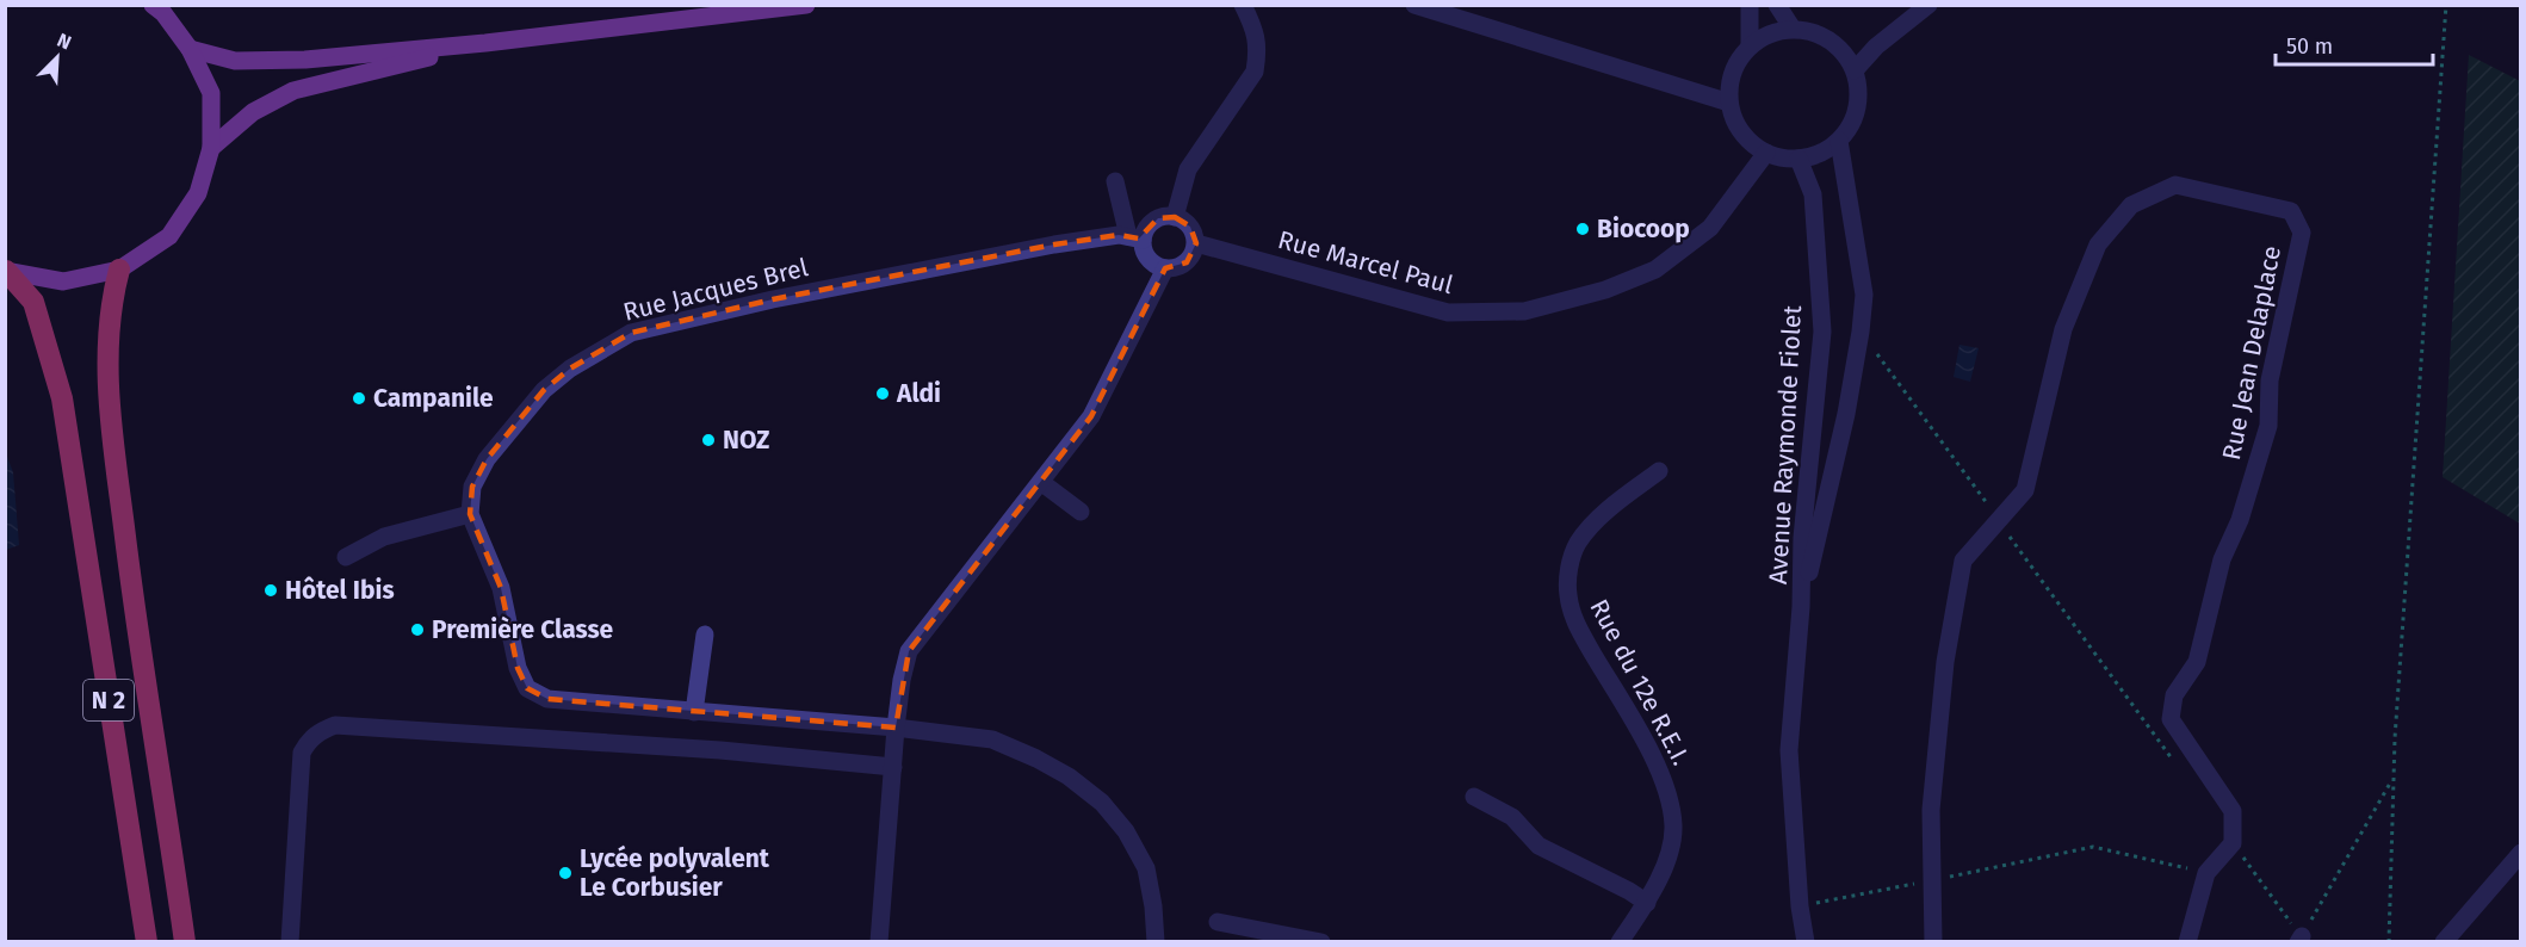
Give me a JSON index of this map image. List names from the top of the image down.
{
  "streets": {
    "highway": ["N 2"],
    "street": [
      "Rue Marcel Paul",
      "Rue Jacques Brel",
      "Rue Jean Delaplace",
      "Avenue Raymonde Fiolet",
      "Rue du 12e R.E.I."
    ]
  },
  "crossings": [
    ["Rue Marcel Paul", "Rue Jacques Brel"],
    ["Rue Marcel Paul", "Avenue Raymonde Fiolet"]
  ],
  "places": [
    "Biocoop",
    "Aldi",
    "Campanile",
    "NOZ",
    "Hôtel Ibis",
    "Première Classe",
    "Lycée polyvalent Le Corbusier"
  ],
  "scale_bar": "50 m",
  "north": "top right"
}
